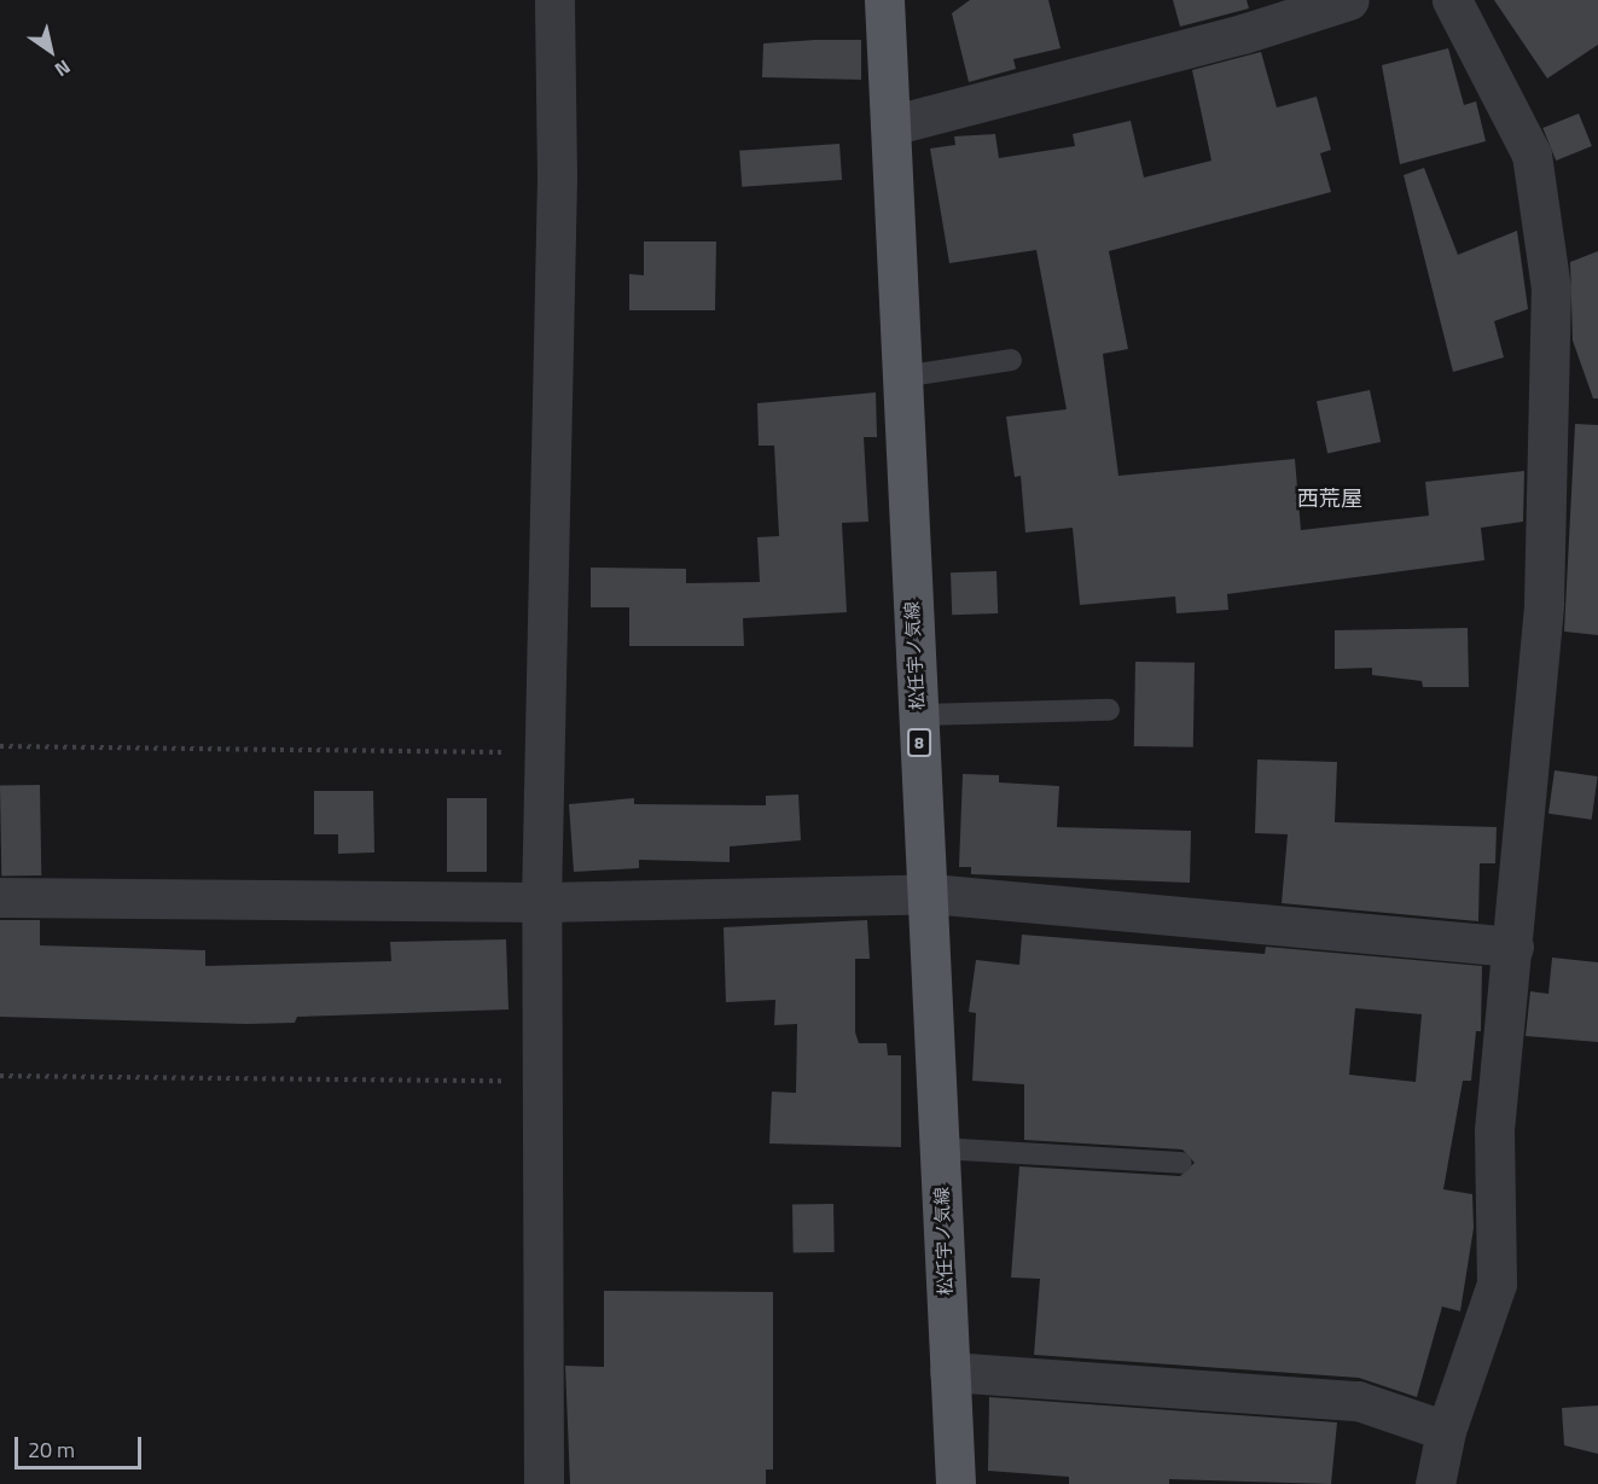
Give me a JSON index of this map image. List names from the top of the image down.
{
  "streets": {
    "main road": ["松任宇ノ気線", "8"]
  },
  "districts": ["西荒屋"],
  "scale_bar": "20 m",
  "north": "bottom right"
}
